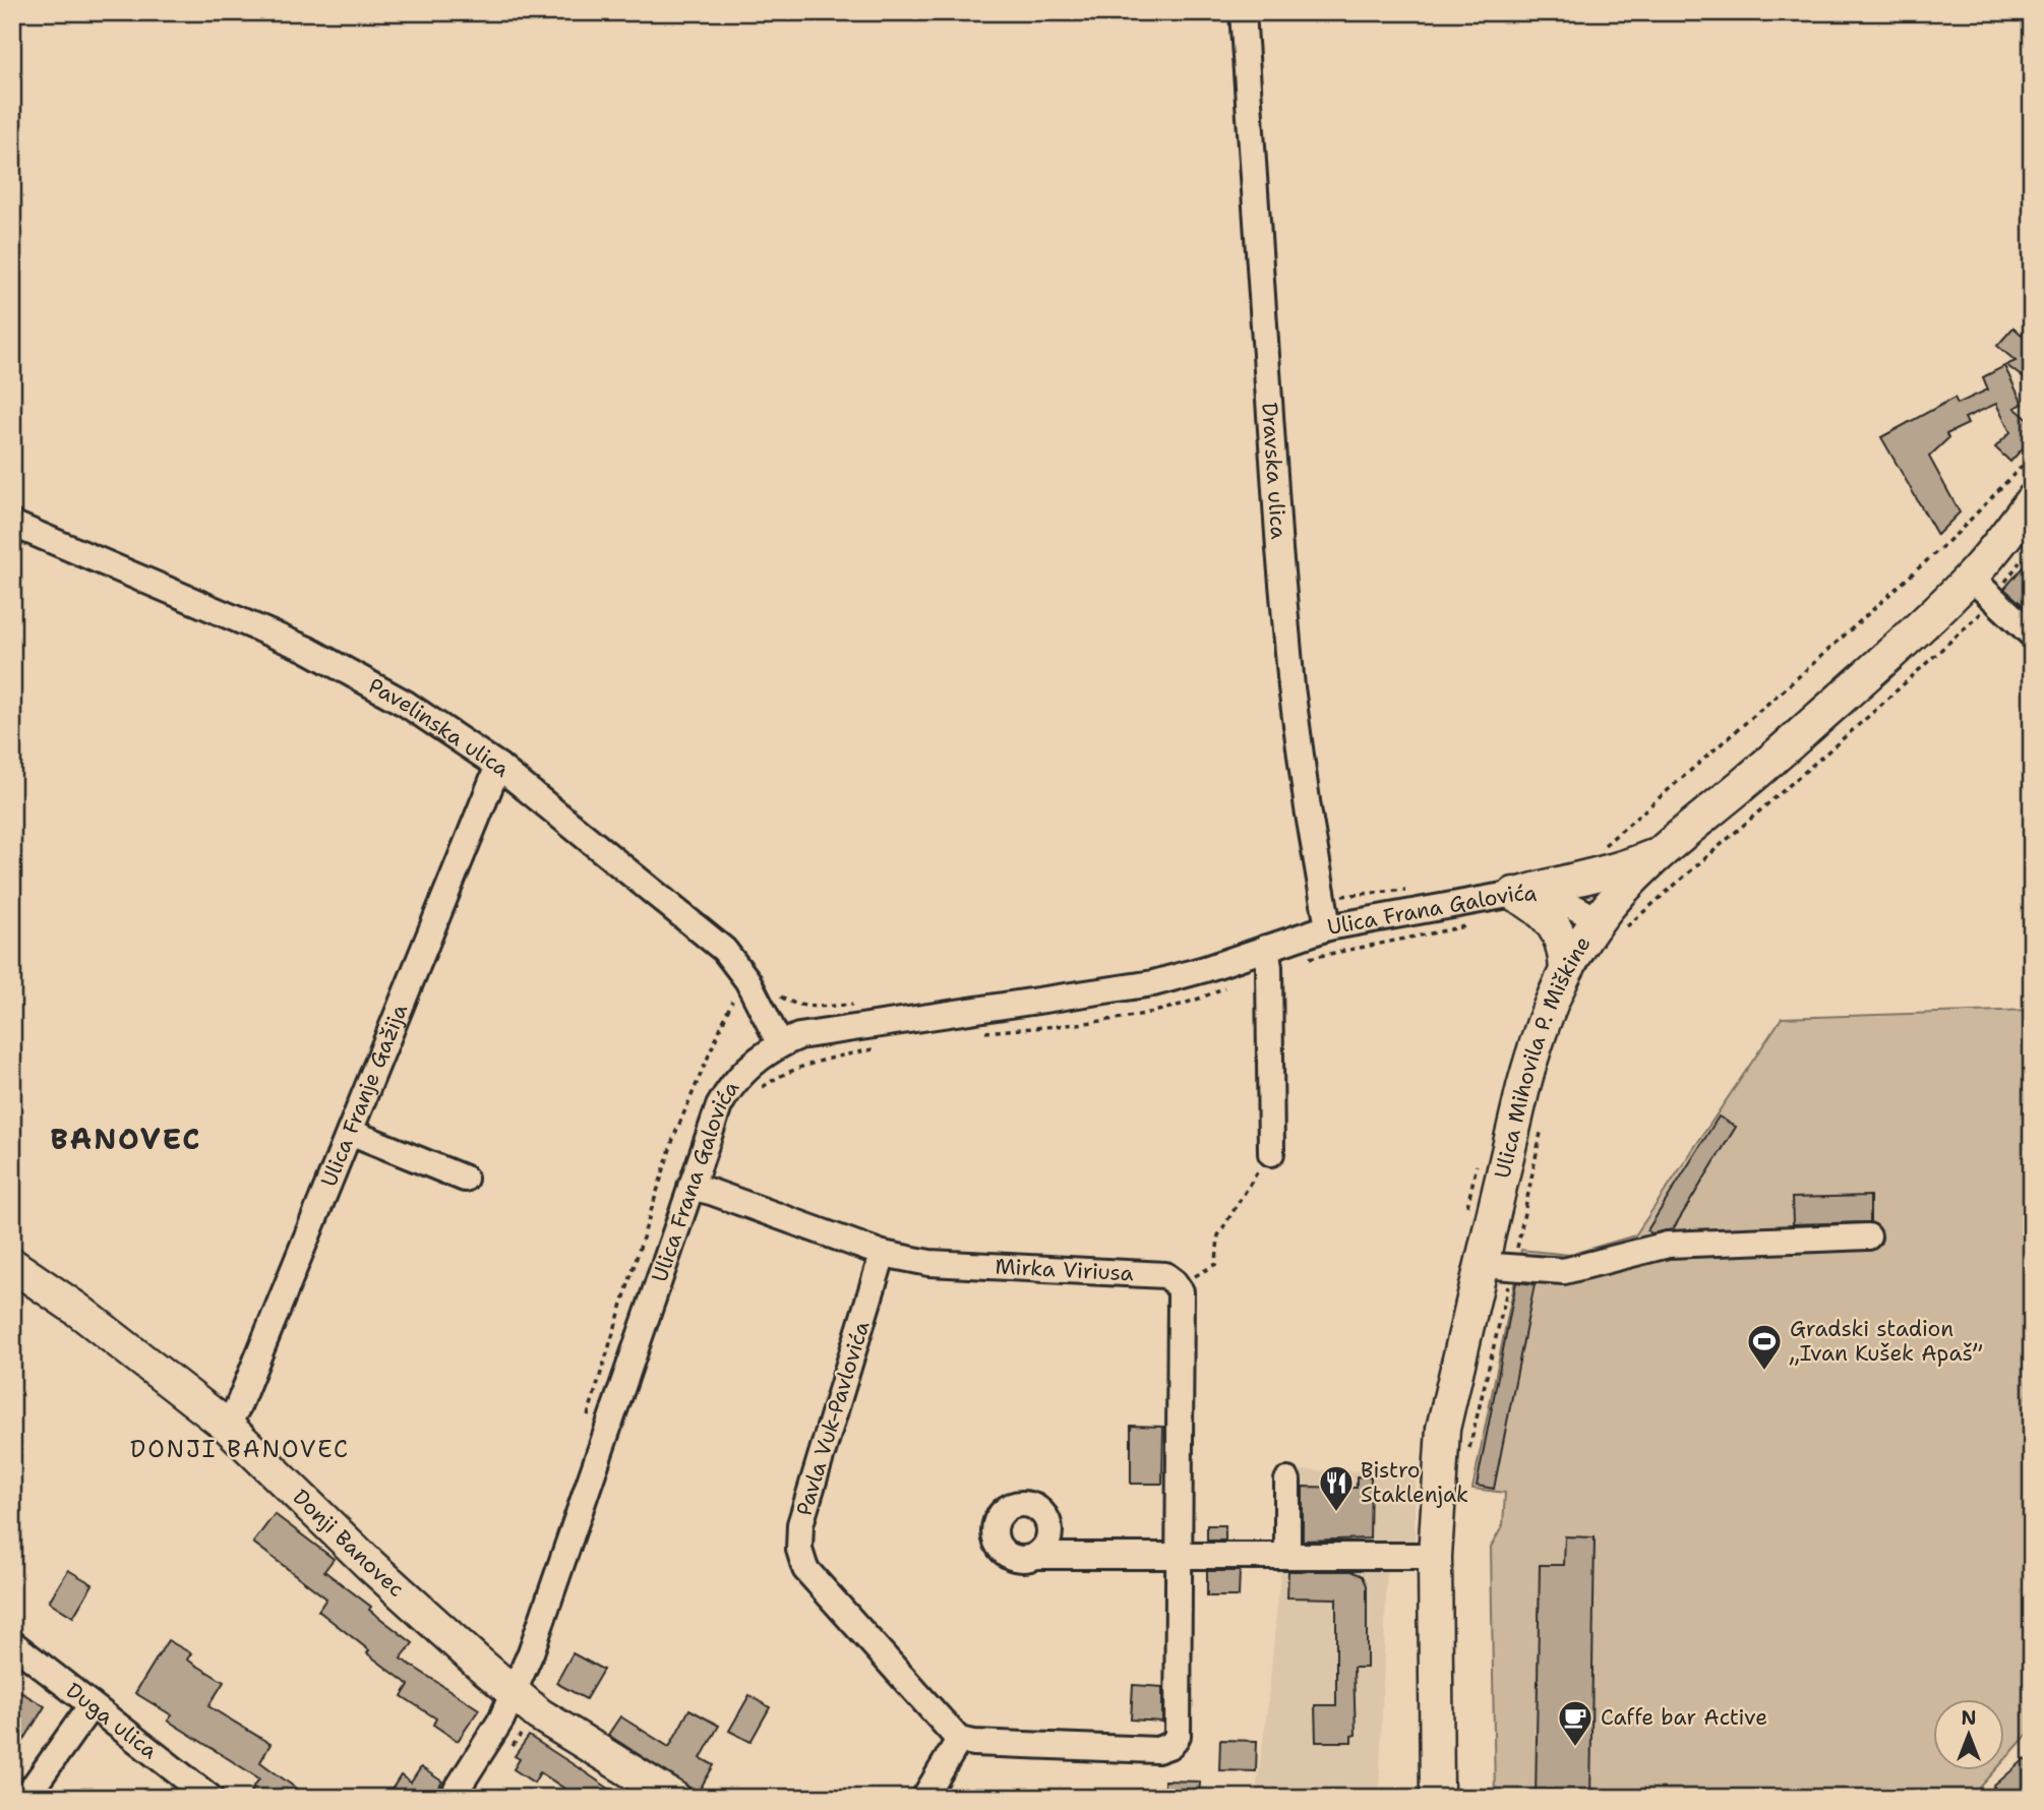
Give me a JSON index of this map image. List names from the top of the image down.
{
  "streets": {
    "main road": ["Ulica Mihovila P. Miškine", "Donji Banovec"],
    "street": [
      "Dravska ulica",
      "Pavelinska ulica",
      "Ulica Frana Galovića",
      "Ulica Franje Gažija",
      "Mirka Viriusa",
      "Pavla Vuk-Pavlovića",
      "Duga ulica"
    ]
  },
  "crossings": [
    ["Dravska ulica", "Ulica Frana Galovića"],
    ["Pavelinska ulica", "Ulica Frana Galovića"],
    ["Pavelinska ulica", "Ulica Franje Gažija"],
    ["Ulica Frana Galovića", "Ulica Mihovila P. Miškine"],
    ["Ulica Frana Galovića", "Mirka Viriusa"],
    ["Ulica Frana Galovića", "Donji Banovec"],
    ["Ulica Franje Gažija", "Donji Banovec"],
    ["Mirka Viriusa", "Pavla Vuk-Pavlovića"]
  ],
  "districts": ["BANOVEC", "DONJI BANOVEC"],
  "places": {
    "sports": ["Gradski stadion „Ivan Kušek Apaš”"],
    "restaurant": ["Bistro Staklenjak"],
    "cafe": ["Caffe bar Active"]
  },
  "north": "top"
}
